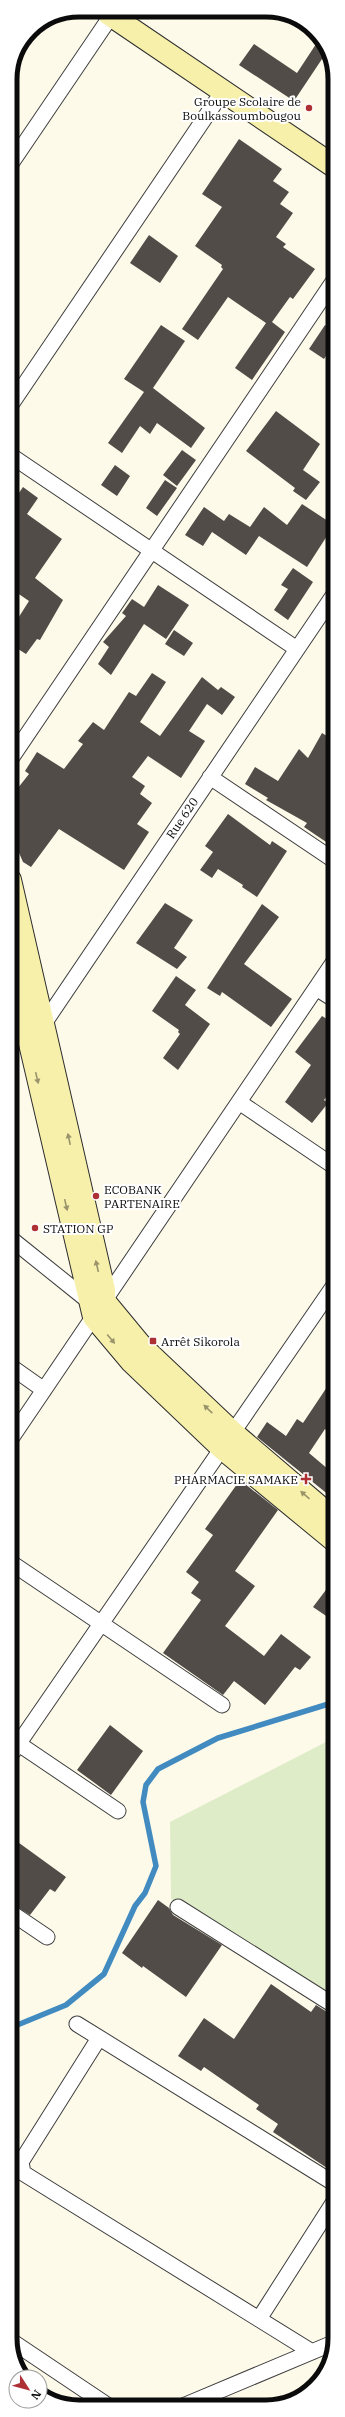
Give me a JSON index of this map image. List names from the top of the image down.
{
  "streets": {
    "street": ["Rue 620"]
  },
  "places": {
    "other": ["Groupe Scolaire de Boulkassoumbougou", "ECOBANK PARTENAIRE", "STATION GP"],
    "transit": ["Arrêt Sikorola"],
    "health": ["PHARMACIE SAMAKE"]
  },
  "north": "bottom right"
}
